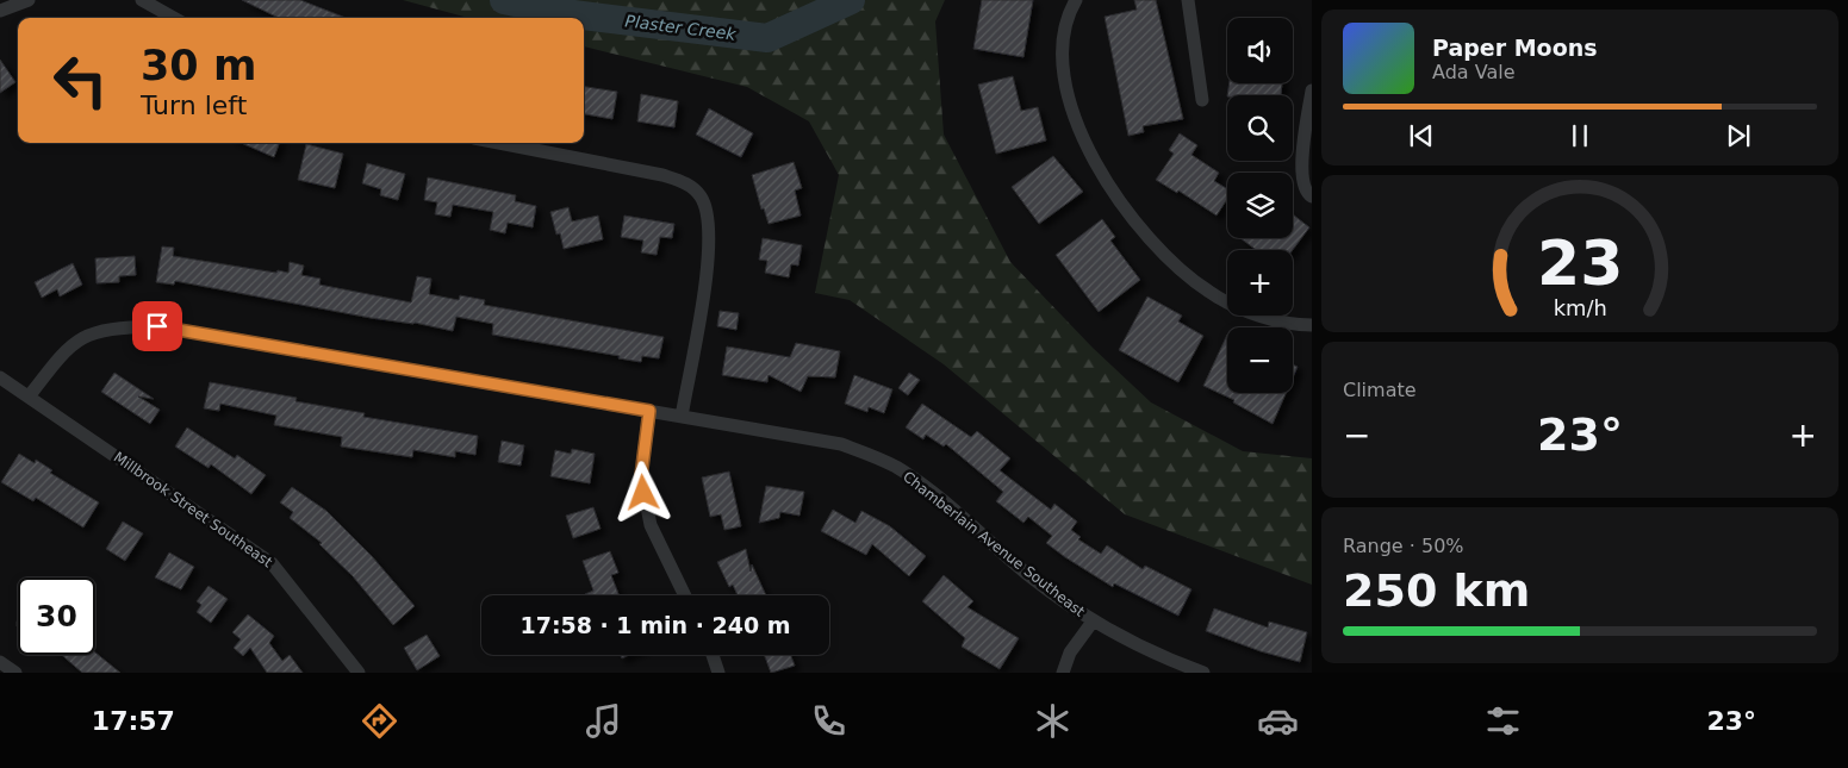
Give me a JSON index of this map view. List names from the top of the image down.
{
  "streets": {
    "street": ["Millbrook Street Southeast", "Chamberlain Avenue Southeast"]
  },
  "crossings": [
    ["Millbrook Street Southeast", "Chamberlain Avenue Southeast"]
  ],
  "water": ["Plaster Creek"],
  "page": {
    "map_buttons": ["+", "−"],
    "turn": ["30 m", "Turn left"],
    "song": ["Paper Moons", "Ada Vale"],
    "tile": [
      "Climate",
      ["Range · 50%", "250 km"]
    ],
    "heat": ["−", "23°", "+"],
    "limit": "30",
    "trip": "17:58 · 1 min · 240 m",
    "tabs": ["17:57", "23°"],
    "gauge": ["23", "km/h"]
  }
}
